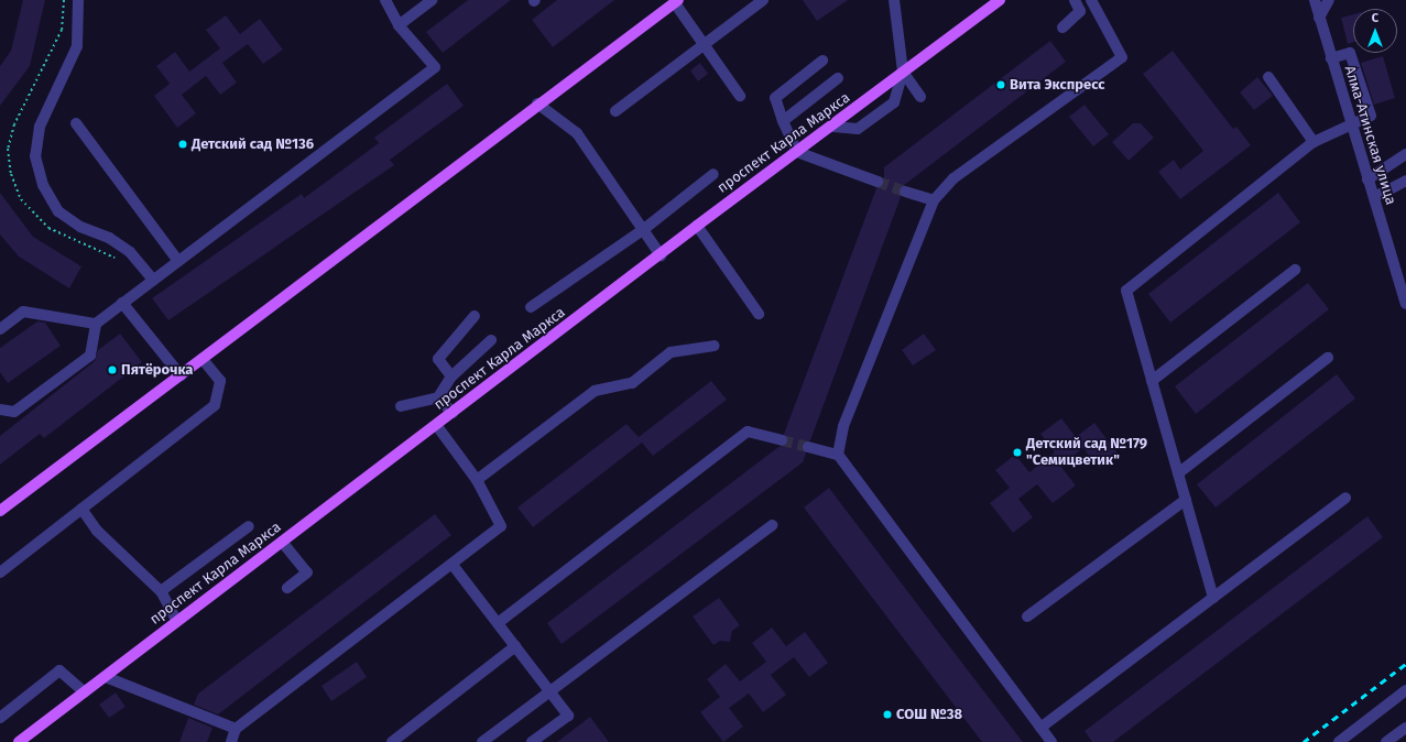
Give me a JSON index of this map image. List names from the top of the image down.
{
  "streets": {
    "main road": ["проспект Карла Маркса"],
    "street": ["Алма-Атинская улица"]
  },
  "places": [
    "Вита Экспресс",
    "Детский сад №136",
    "Пятёрочка",
    "Детский сад №179 \"Семицветик\"",
    "СОШ №38"
  ],
  "north": "top"
}
